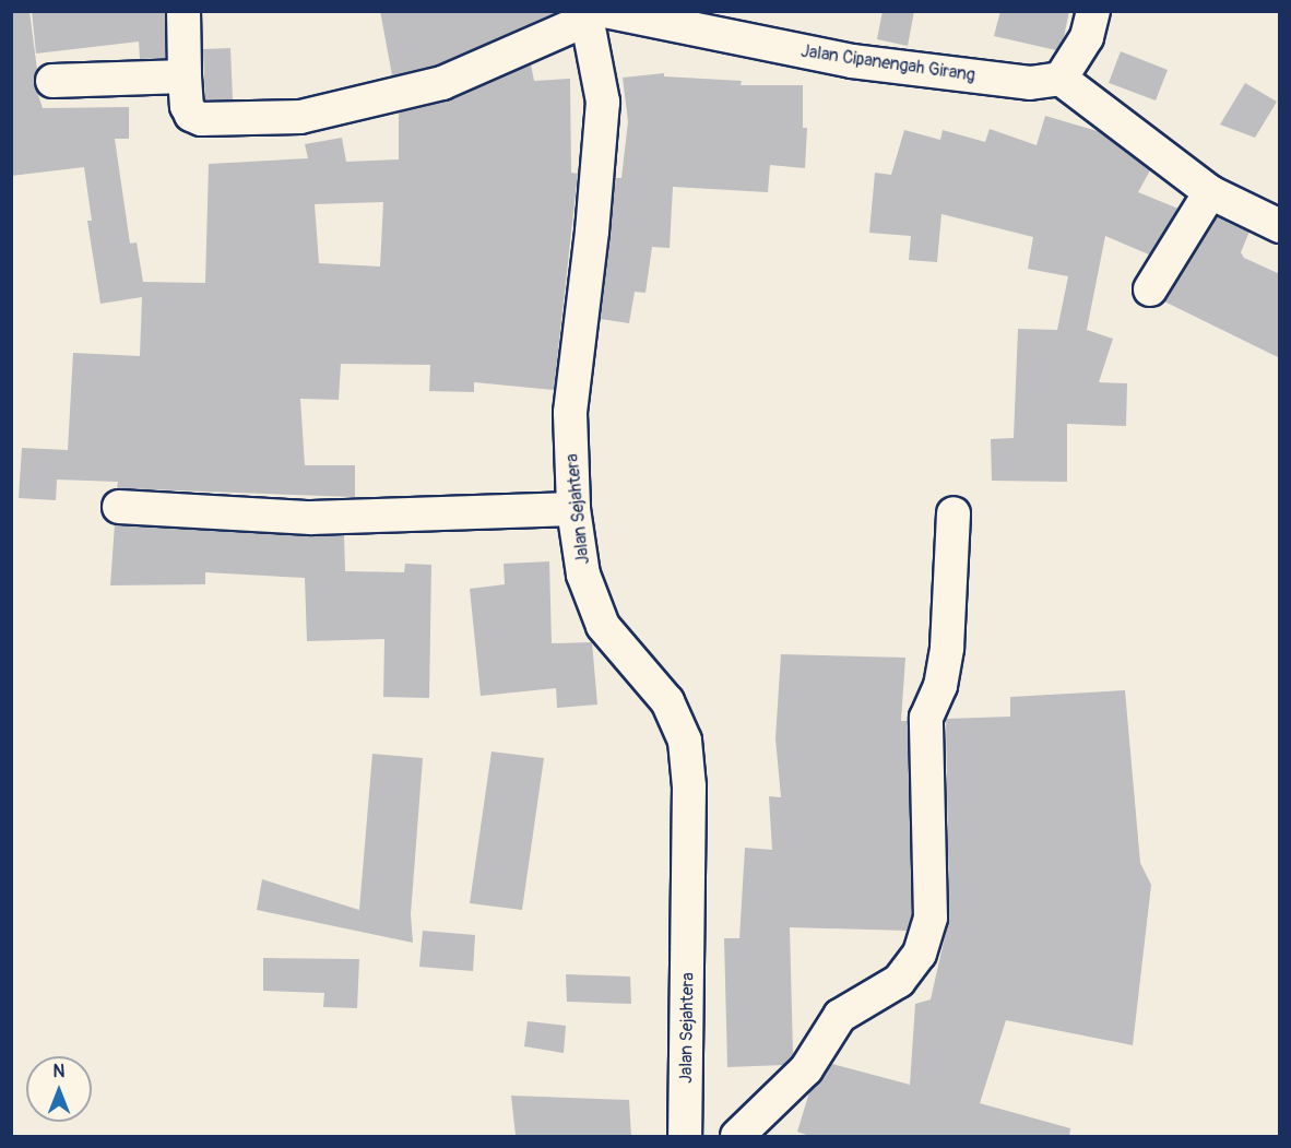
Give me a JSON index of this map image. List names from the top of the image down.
{
  "streets": {
    "street": ["Jalan Cipanengah Girang", "Jalan Sejahtera"]
  },
  "crossings": [
    ["Jalan Cipanengah Girang", "Jalan Sejahtera"]
  ],
  "north": "top"
}
